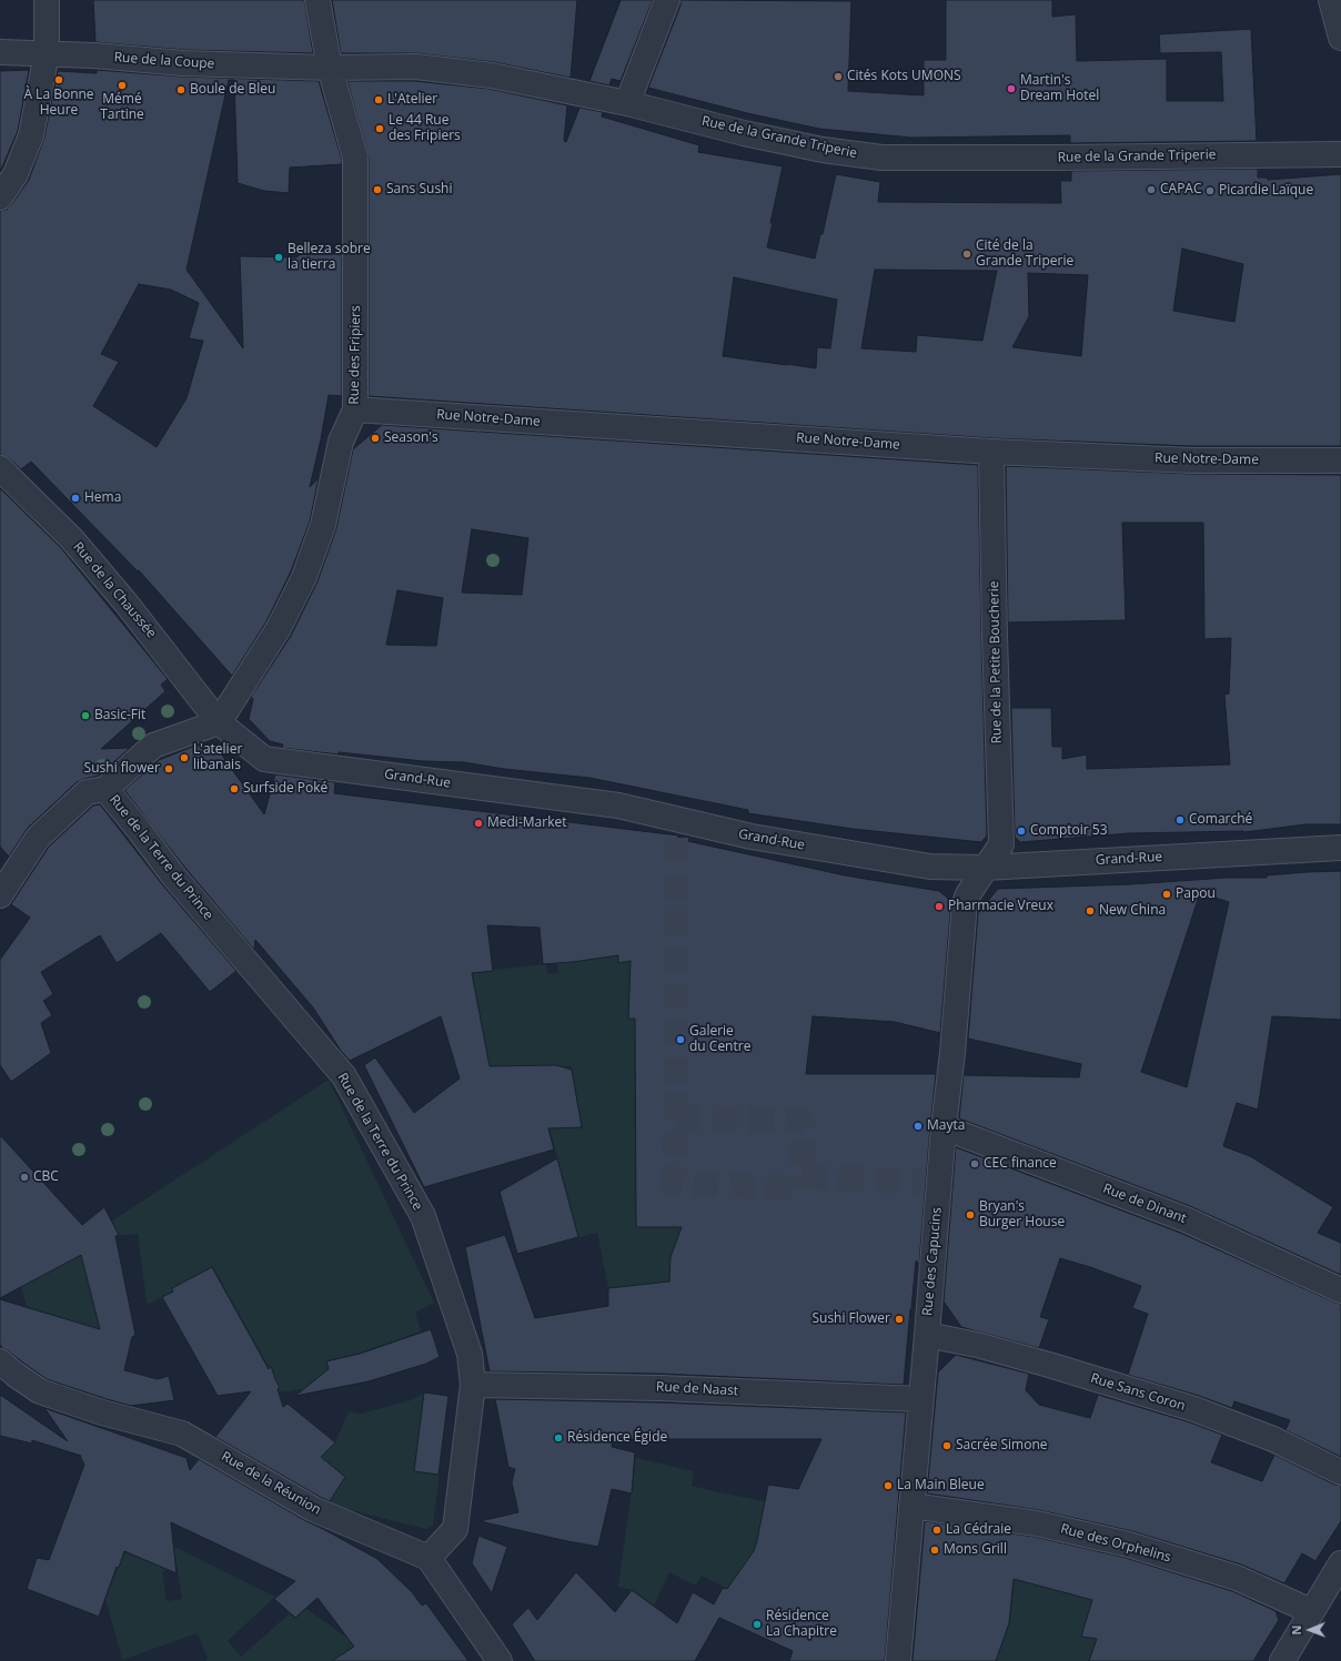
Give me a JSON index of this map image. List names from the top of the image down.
{
  "streets": {
    "street": [
      "Rue de la Coupe",
      "Rue de la Grande Triperie",
      "Rue des Fripiers",
      "Rue Notre-Dame",
      "Rue de la Chaussée",
      "Rue de la Petite Boucherie",
      "Grand-Rue",
      "Rue de la Terre du Prince",
      "Rue de Dinant",
      "Rue des Capucins",
      "Rue de Naast",
      "Rue Sans Coron",
      "Rue de la Réunion",
      "Rue des Orphelins"
    ]
  },
  "crossings": [
    ["Rue de la Coupe", "Rue de la Grande Triperie"],
    ["Rue de la Coupe", "Rue des Fripiers"],
    ["Rue de la Grande Triperie", "Rue des Fripiers"],
    ["Rue des Fripiers", "Rue Notre-Dame"],
    ["Rue des Fripiers", "Rue de la Chaussée"],
    ["Rue des Fripiers", "Grand-Rue"],
    ["Rue Notre-Dame", "Rue de la Petite Boucherie"],
    ["Rue de la Chaussée", "Grand-Rue"],
    ["Rue de la Petite Boucherie", "Grand-Rue"],
    ["Rue de la Petite Boucherie", "Rue des Capucins"],
    ["Grand-Rue", "Rue des Capucins"],
    ["Rue de la Terre du Prince", "Rue de Naast"],
    ["Rue de la Terre du Prince", "Rue de la Réunion"],
    ["Rue de Dinant", "Rue des Capucins"],
    ["Rue des Capucins", "Rue de Naast"],
    ["Rue des Capucins", "Rue Sans Coron"],
    ["Rue des Capucins", "Rue des Orphelins"]
  ],
  "places": [
    "Cités Kots UMONS",
    "À La Bonne Heure",
    "Mémé Tartine",
    "Martin's Dream Hotel",
    "Boule de Bleu",
    "L'Atelier",
    "Le 44 Rue des Fripiers",
    "Sans Sushi",
    "CAPAC",
    "Picardie Laïque",
    "Cité de la Grande Triperie",
    "Belleza sobre la tierra",
    "Season's",
    "Hema",
    "Basic-Fit",
    "L'atelier libanais",
    "Sushi flower",
    "Surfside Poké",
    "Comarché",
    "Medi-Market",
    "Comptoir 53",
    "Papou",
    "Pharmacie Vreux",
    "New China",
    "Galerie du Centre",
    "Mayta",
    "CEC finance",
    "CBC",
    "Bryan's Burger House",
    "Sushi Flower",
    "Résidence Égide",
    "Sacrée Simone",
    "La Main Bleue",
    "La Cédraie",
    "Mons Grill",
    "Résidence La Chapitre"
  ],
  "north": "left"
}
